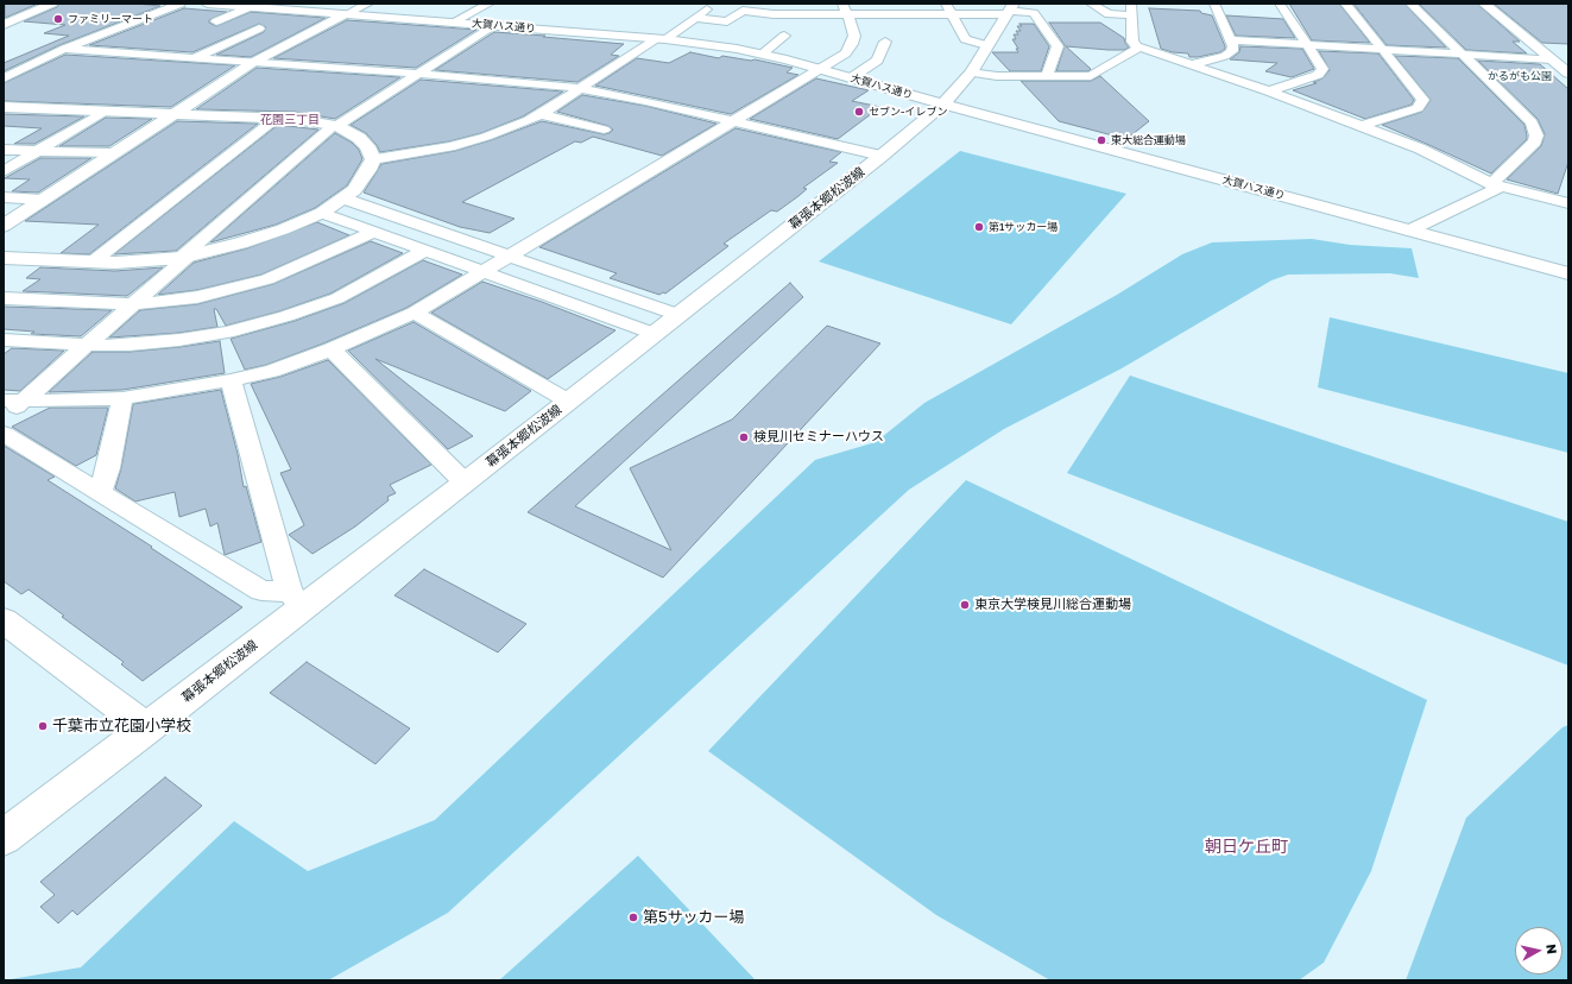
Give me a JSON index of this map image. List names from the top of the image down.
{
  "streets": {
    "street": ["大賀ハス通り", "幕張本郷松波線"]
  },
  "crossings": [
    ["大賀ハス通り", "幕張本郷松波線"]
  ],
  "districts": ["花園三丁目", "朝日ケ丘町"],
  "parks": ["かるがも公園"],
  "places": [
    "ファミリーマート",
    "セブン-イレブン",
    "東大総合運動場",
    "第1サッカー場",
    "検見川セミナーハウス",
    "東京大学検見川総合運動場",
    "千葉市立花園小学校",
    "第5サッカー場"
  ],
  "north": "right"
}
